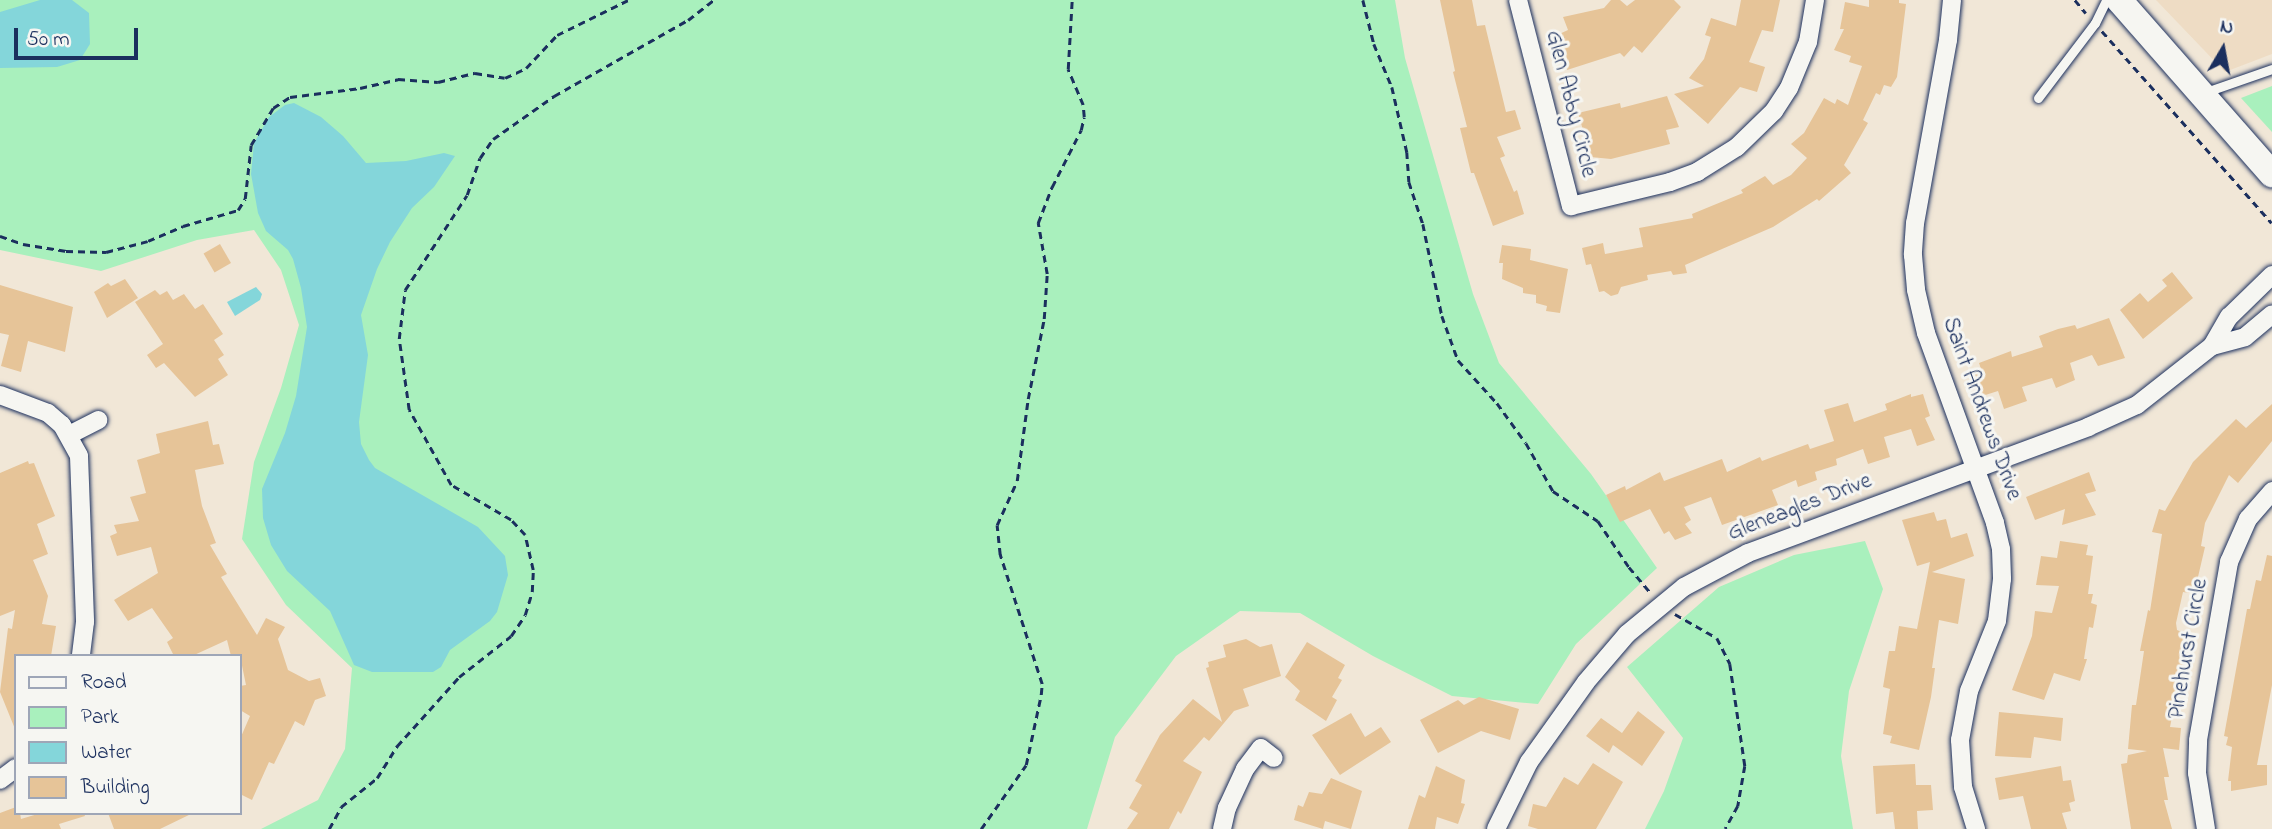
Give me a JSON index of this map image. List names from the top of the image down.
{
  "streets": {
    "street": [
      "Glen Abby Circle",
      "Saint Andrews Drive",
      "Gleneagles Drive",
      "Pinehurst Circle"
    ]
  },
  "crossings": [
    ["Saint Andrews Drive", "Gleneagles Drive"]
  ],
  "legend": [
    "Road",
    "Park",
    "Water",
    "Building"
  ],
  "scale_bar": "50 m",
  "north": "top"
}
